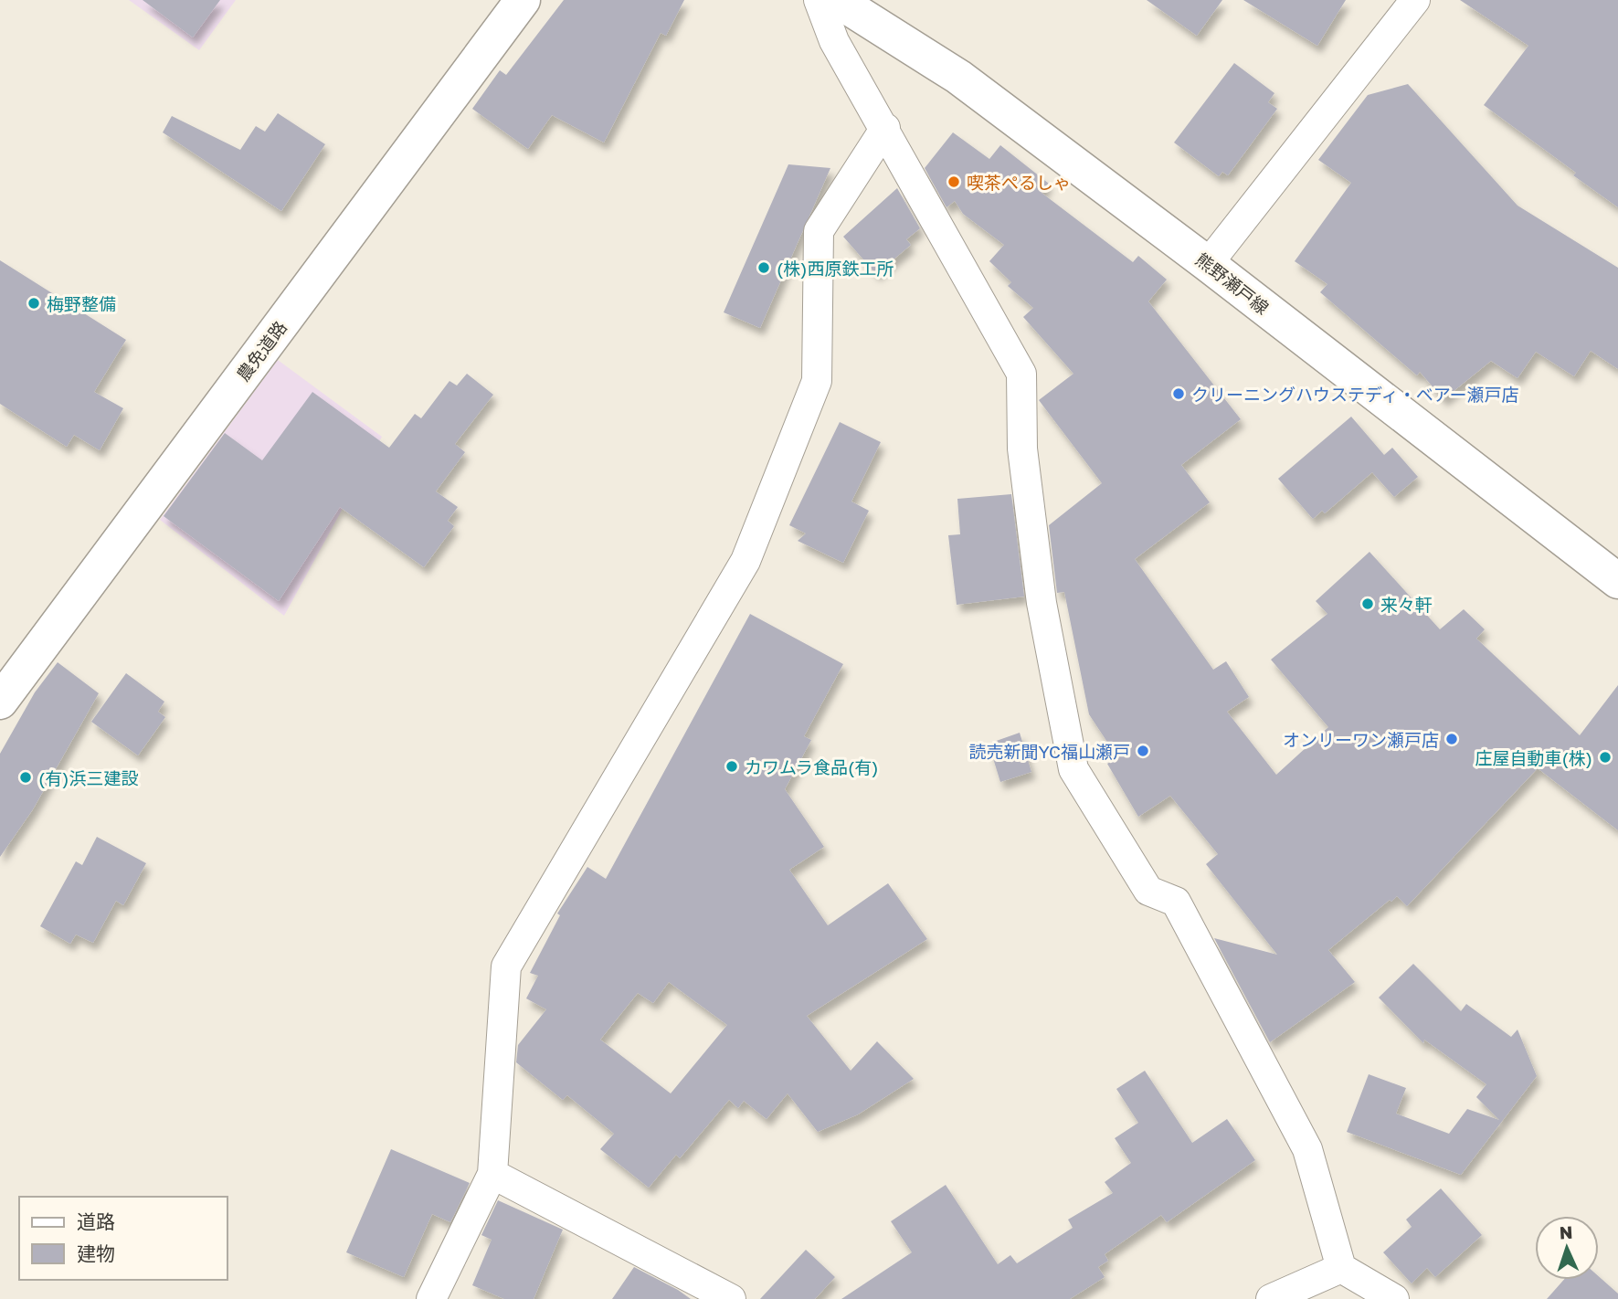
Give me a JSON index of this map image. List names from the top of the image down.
{
  "streets": {
    "main road": ["熊野瀬戸線", "農免道路"]
  },
  "places": [
    "喫茶ぺるしゃ",
    "(株)西原鉄工所",
    "梅野整備",
    "クリーニングハウステディ・ベアー瀬戸店",
    "来々軒",
    "オンリーワン瀬戸店",
    "読売新聞YC福山瀬戸",
    "庄屋自動車(株)",
    "カワムラ食品(有)",
    "(有)浜三建設"
  ],
  "legend": ["道路", "建物"],
  "north": "top"
}
